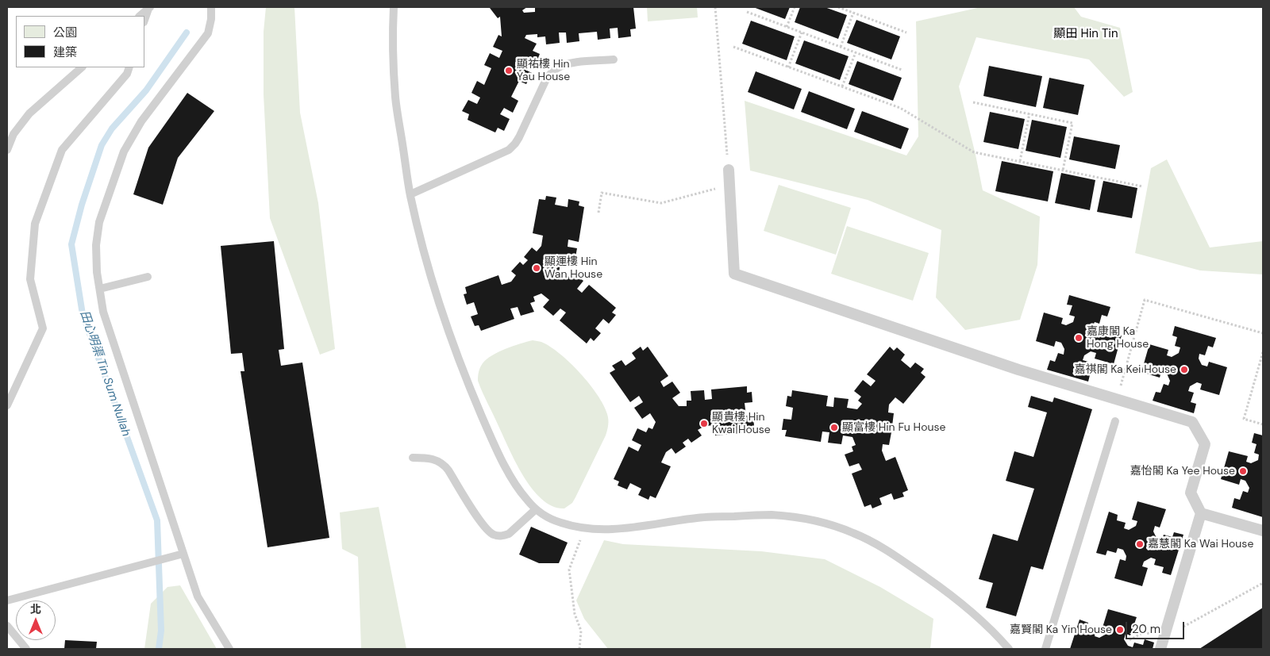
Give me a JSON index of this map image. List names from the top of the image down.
{
  "districts": ["顯田 Hin Tin"],
  "water": ["田心明渠 Tin Sum Nullah"],
  "places": [
    "顯祐樓 Hin Yau House",
    "顯運樓 Hin Wan House",
    "嘉康閣 Ka Hong House",
    "嘉祺閣 Ka Kei House",
    "顯貴樓 Hin Kwai House",
    "顯富樓 Hin Fu House",
    "嘉怡閣 Ka Yee House",
    "嘉慧閣 Ka Wai House",
    "嘉賢閣 Ka Yin House"
  ],
  "legend": ["公園", "建築"],
  "scale_bar": "20 m",
  "north": "top"
}
